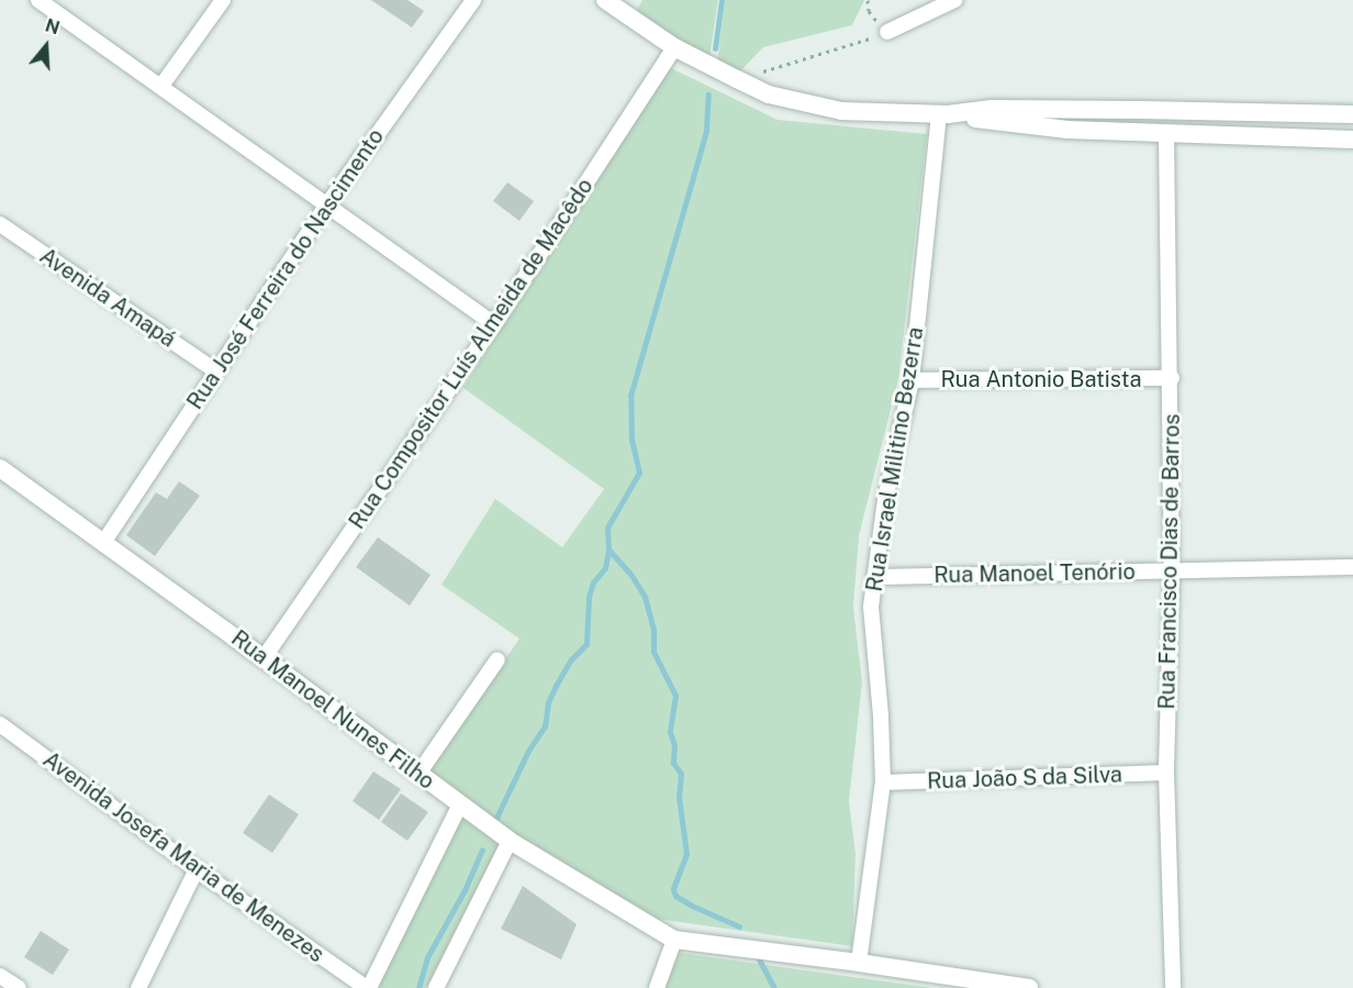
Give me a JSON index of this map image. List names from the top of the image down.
{
  "streets": {
    "street": [
      "Rua José Ferreira do Nascimento",
      "Avenida Amapá",
      "Rua Compositor Luís Almeida de Macêdo",
      "Rua Antonio Batista",
      "Rua Israel Militino Bezerra",
      "Rua Francisco Dias de Barros",
      "Rua Manoel Tenório",
      "Rua Manoel Nunes Filho",
      "Rua João S da Silva",
      "Avenida Josefa Maria de Menezes"
    ]
  },
  "crossings": [
    ["Rua José Ferreira do Nascimento", "Avenida Amapá"],
    ["Rua José Ferreira do Nascimento", "Rua Manoel Nunes Filho"],
    ["Rua Compositor Luís Almeida de Macêdo", "Rua Manoel Nunes Filho"],
    ["Rua Antonio Batista", "Rua Israel Militino Bezerra"],
    ["Rua Antonio Batista", "Rua Francisco Dias de Barros"],
    ["Rua Israel Militino Bezerra", "Rua Manoel Tenório"],
    ["Rua Israel Militino Bezerra", "Rua João S da Silva"],
    ["Rua Francisco Dias de Barros", "Rua Manoel Tenório"],
    ["Rua Francisco Dias de Barros", "Rua João S da Silva"]
  ],
  "north": "top"
}
